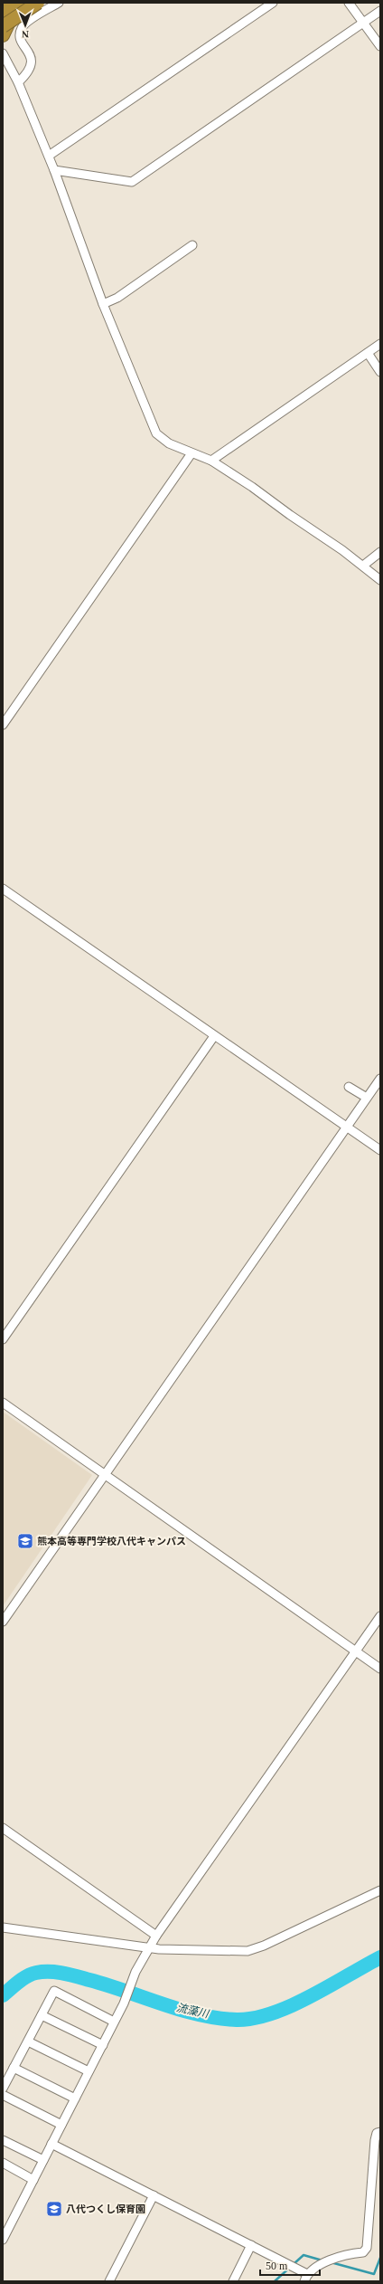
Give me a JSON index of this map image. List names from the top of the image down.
{
  "water": ["流藻川"],
  "places": {
    "school or university": ["熊本高等専門学校八代キャンパス", "八代つくし保育園"]
  },
  "scale_bar": "50 m",
  "north": "bottom"
}
